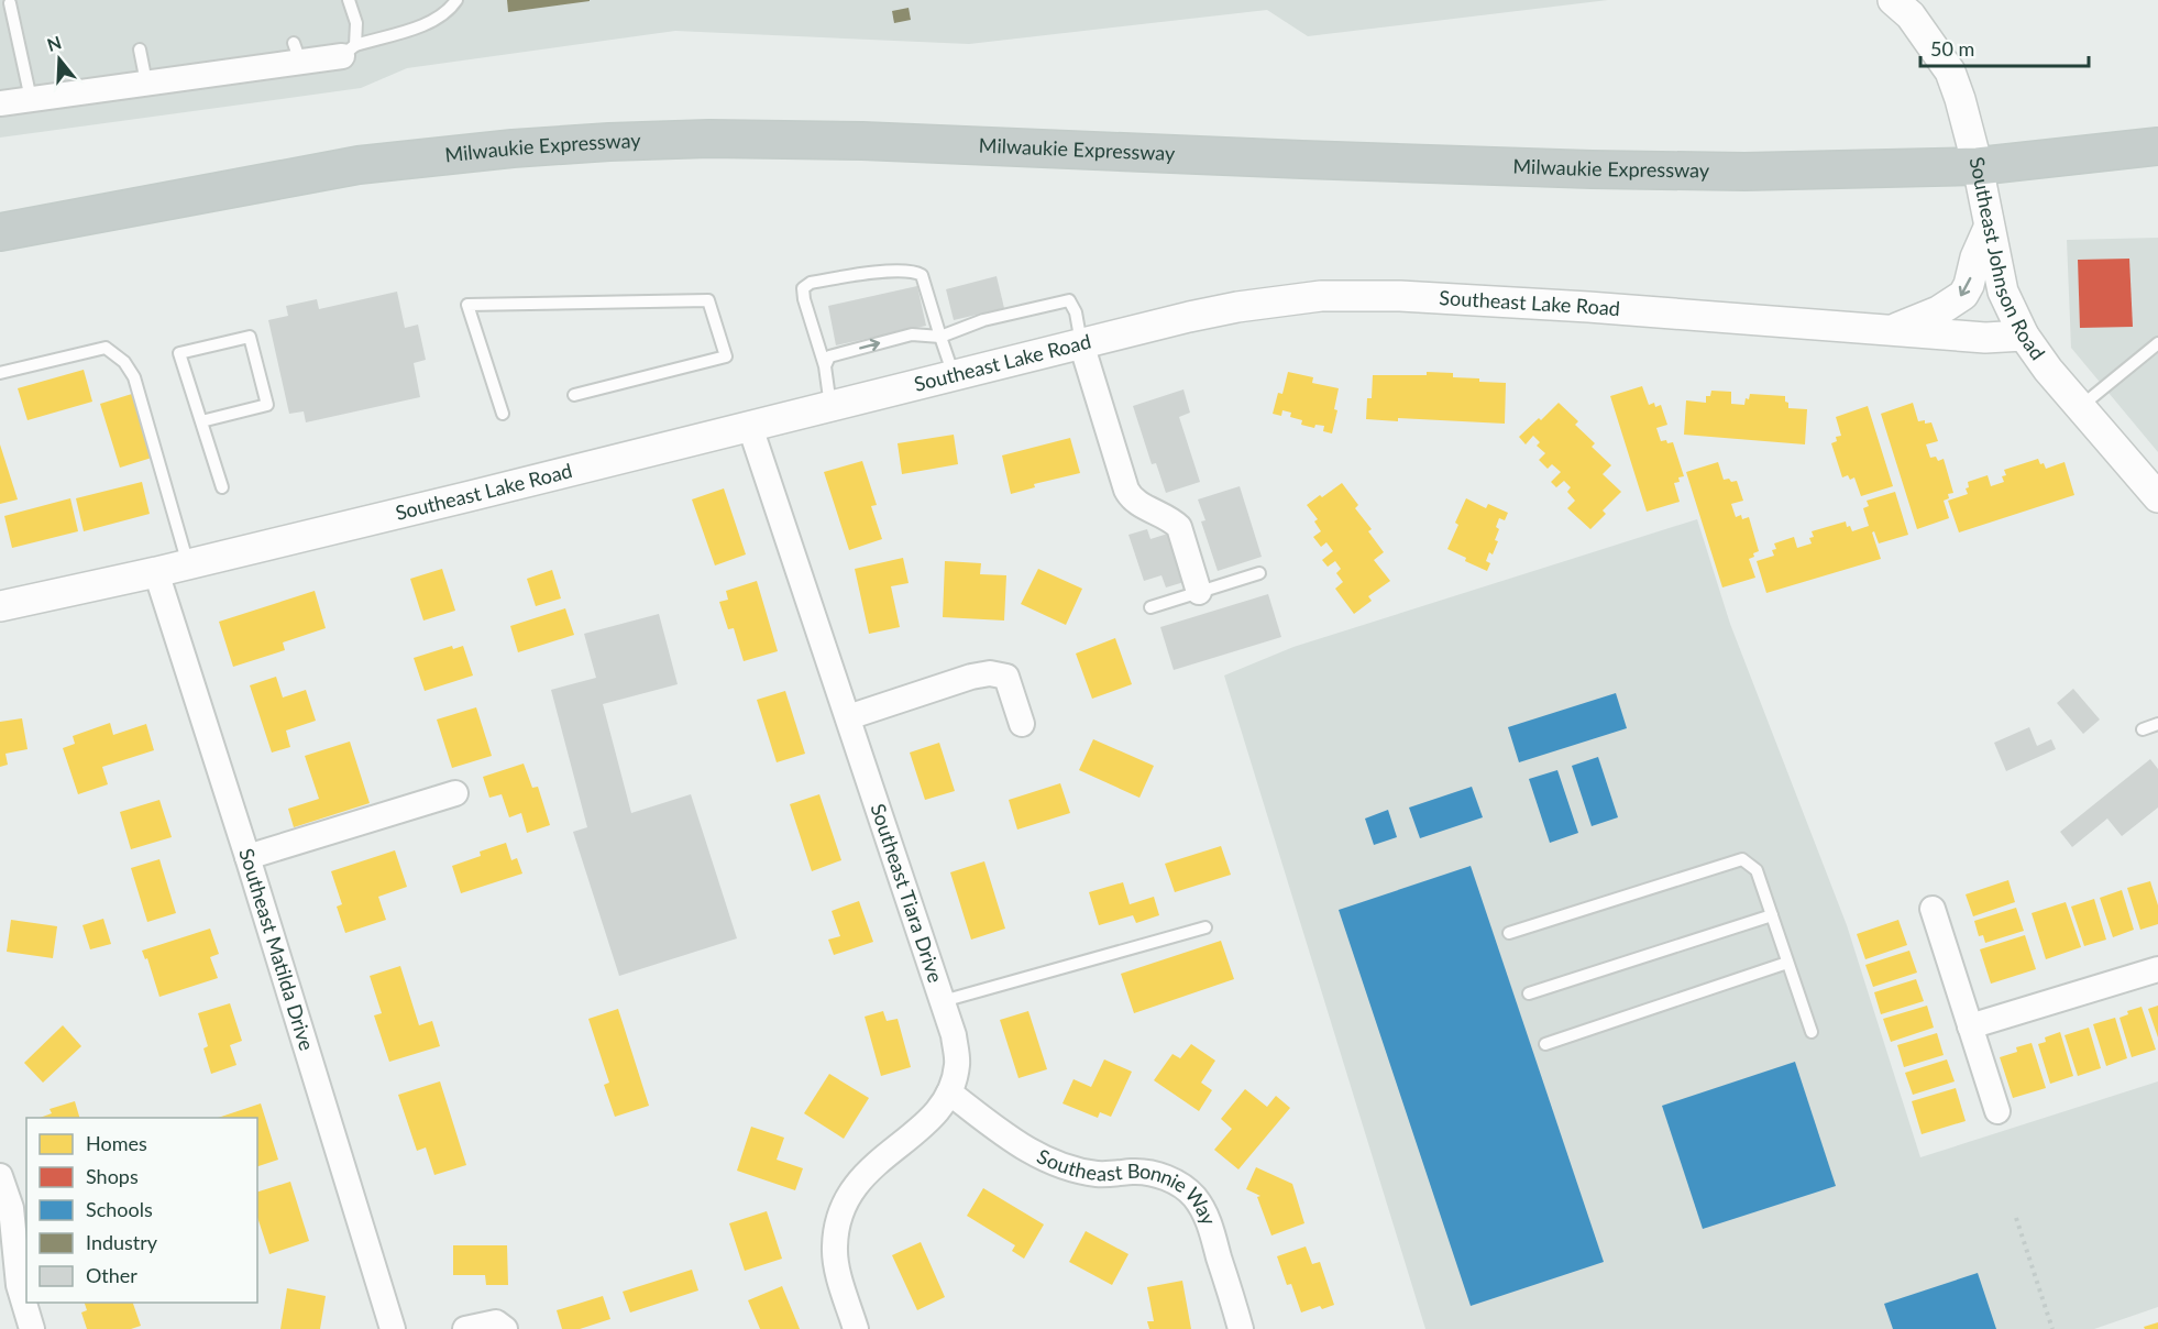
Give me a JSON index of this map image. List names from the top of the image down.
{
  "streets": {
    "highway": ["Milwaukie Expressway"],
    "street": [
      "Southeast Johnson Road",
      "Southeast Lake Road",
      "Southeast Tiara Drive",
      "Southeast Matilda Drive",
      "Southeast Bonnie Way"
    ]
  },
  "crossings": [
    ["Milwaukie Expressway", "Southeast Johnson Road"],
    ["Southeast Johnson Road", "Southeast Lake Road"],
    ["Southeast Lake Road", "Southeast Tiara Drive"],
    ["Southeast Lake Road", "Southeast Matilda Drive"],
    ["Southeast Tiara Drive", "Southeast Bonnie Way"]
  ],
  "legend": [
    "Homes",
    "Shops",
    "Schools",
    "Industry",
    "Other"
  ],
  "scale_bar": "50 m",
  "north": "top"
}
